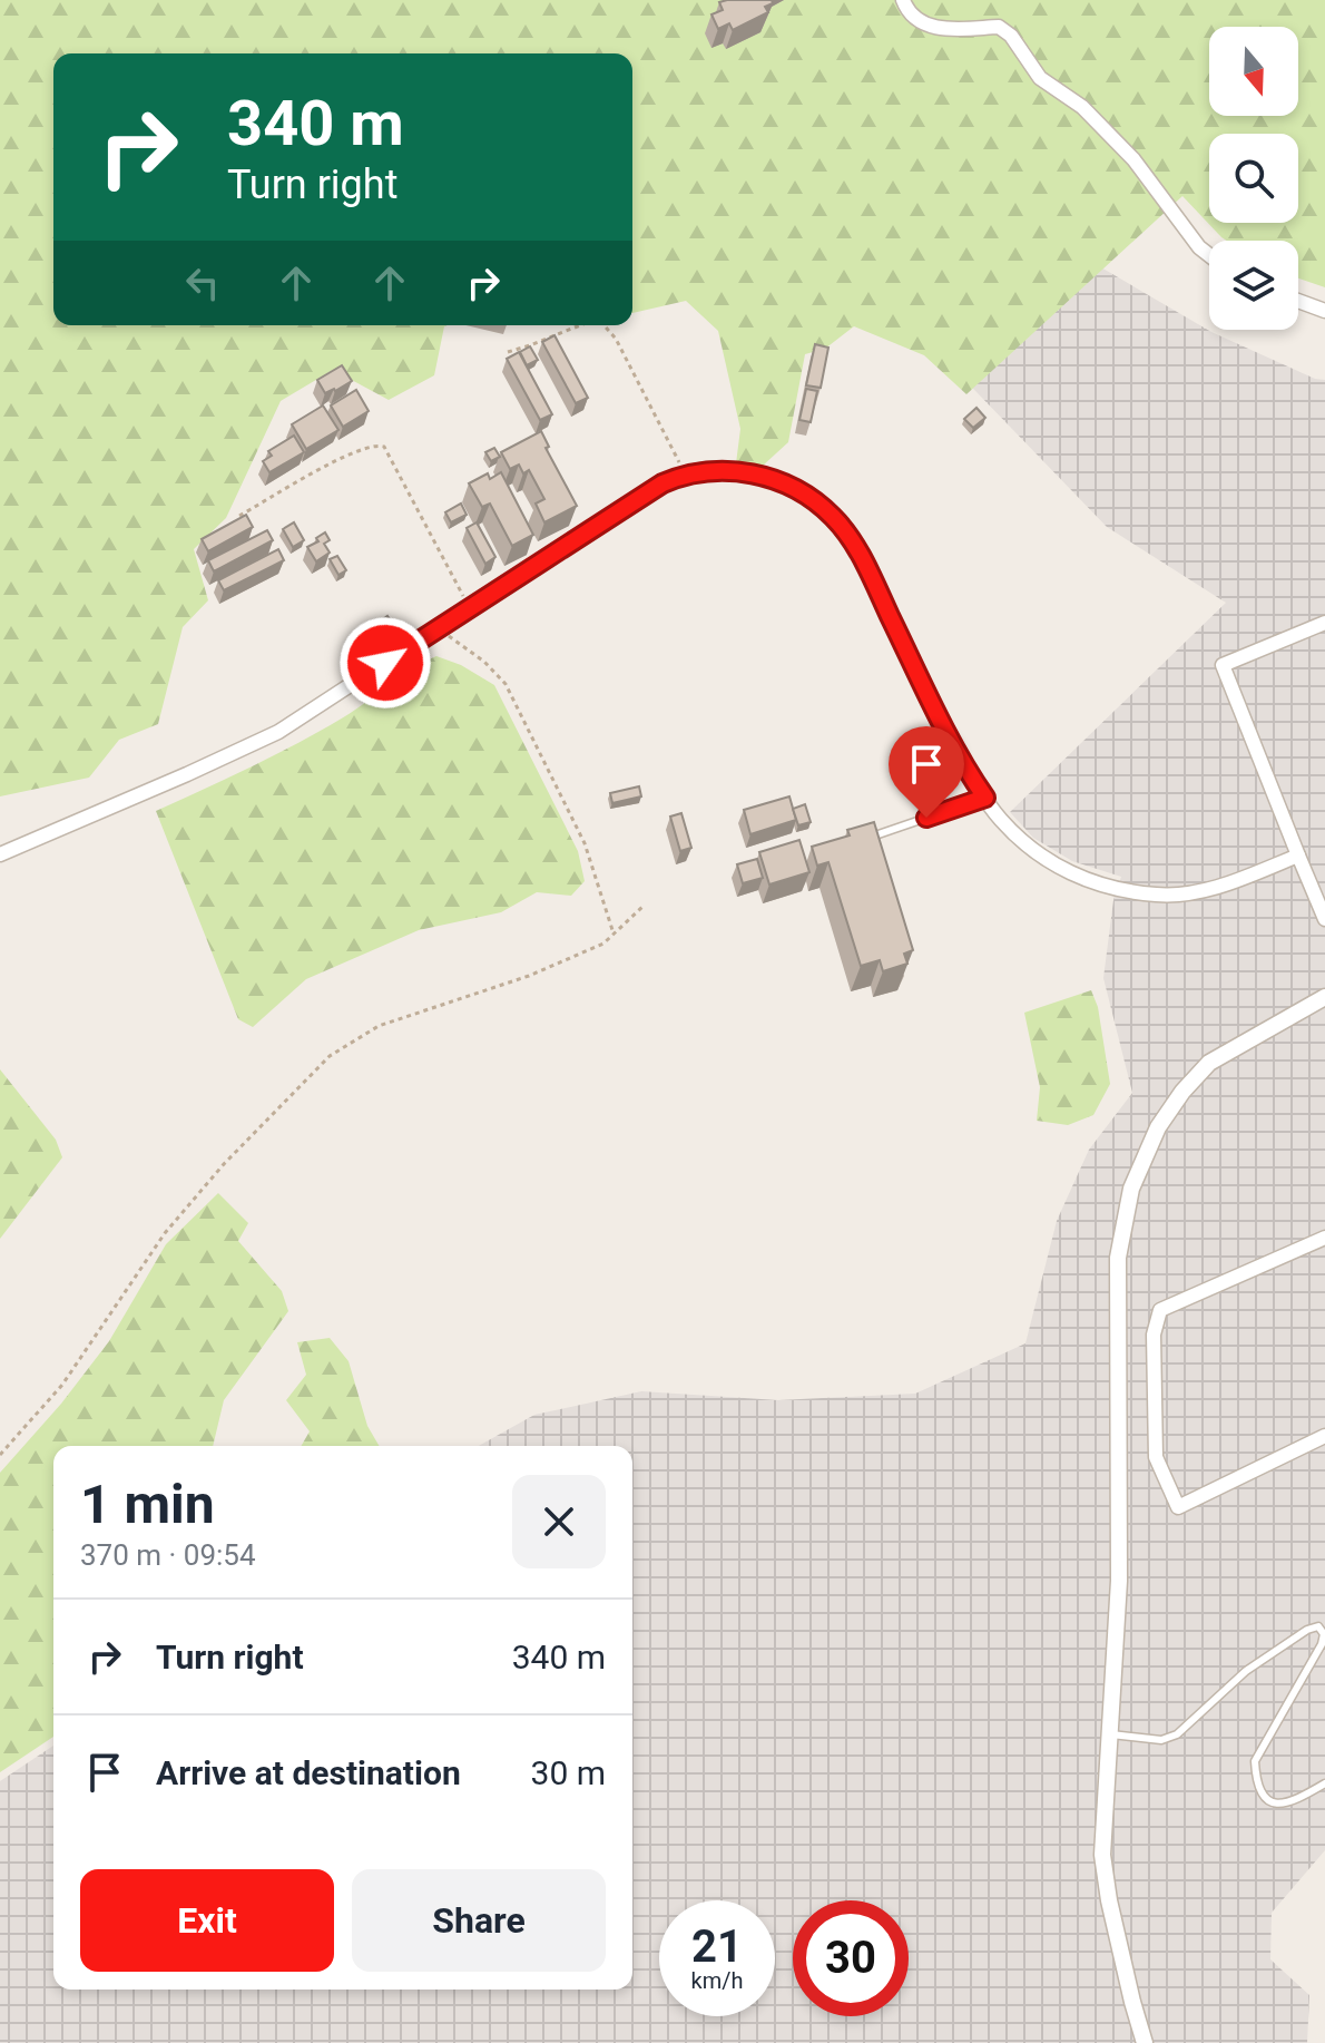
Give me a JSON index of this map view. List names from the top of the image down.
{
  "north": "bottom",
  "page": {
    "turn": ["340 m", "Turn right"],
    "heading": ["1 min", "370 m · 09:54"],
    "list": [
      {
        "name": "Turn right",
        "value": "340 m"
      },
      {
        "name": "Arrive at destination",
        "value": "30 m"
      }
    ],
    "buttons": ["Exit", "Share"],
    "speed": "21 km/h",
    "limit": "30"
  }
}
